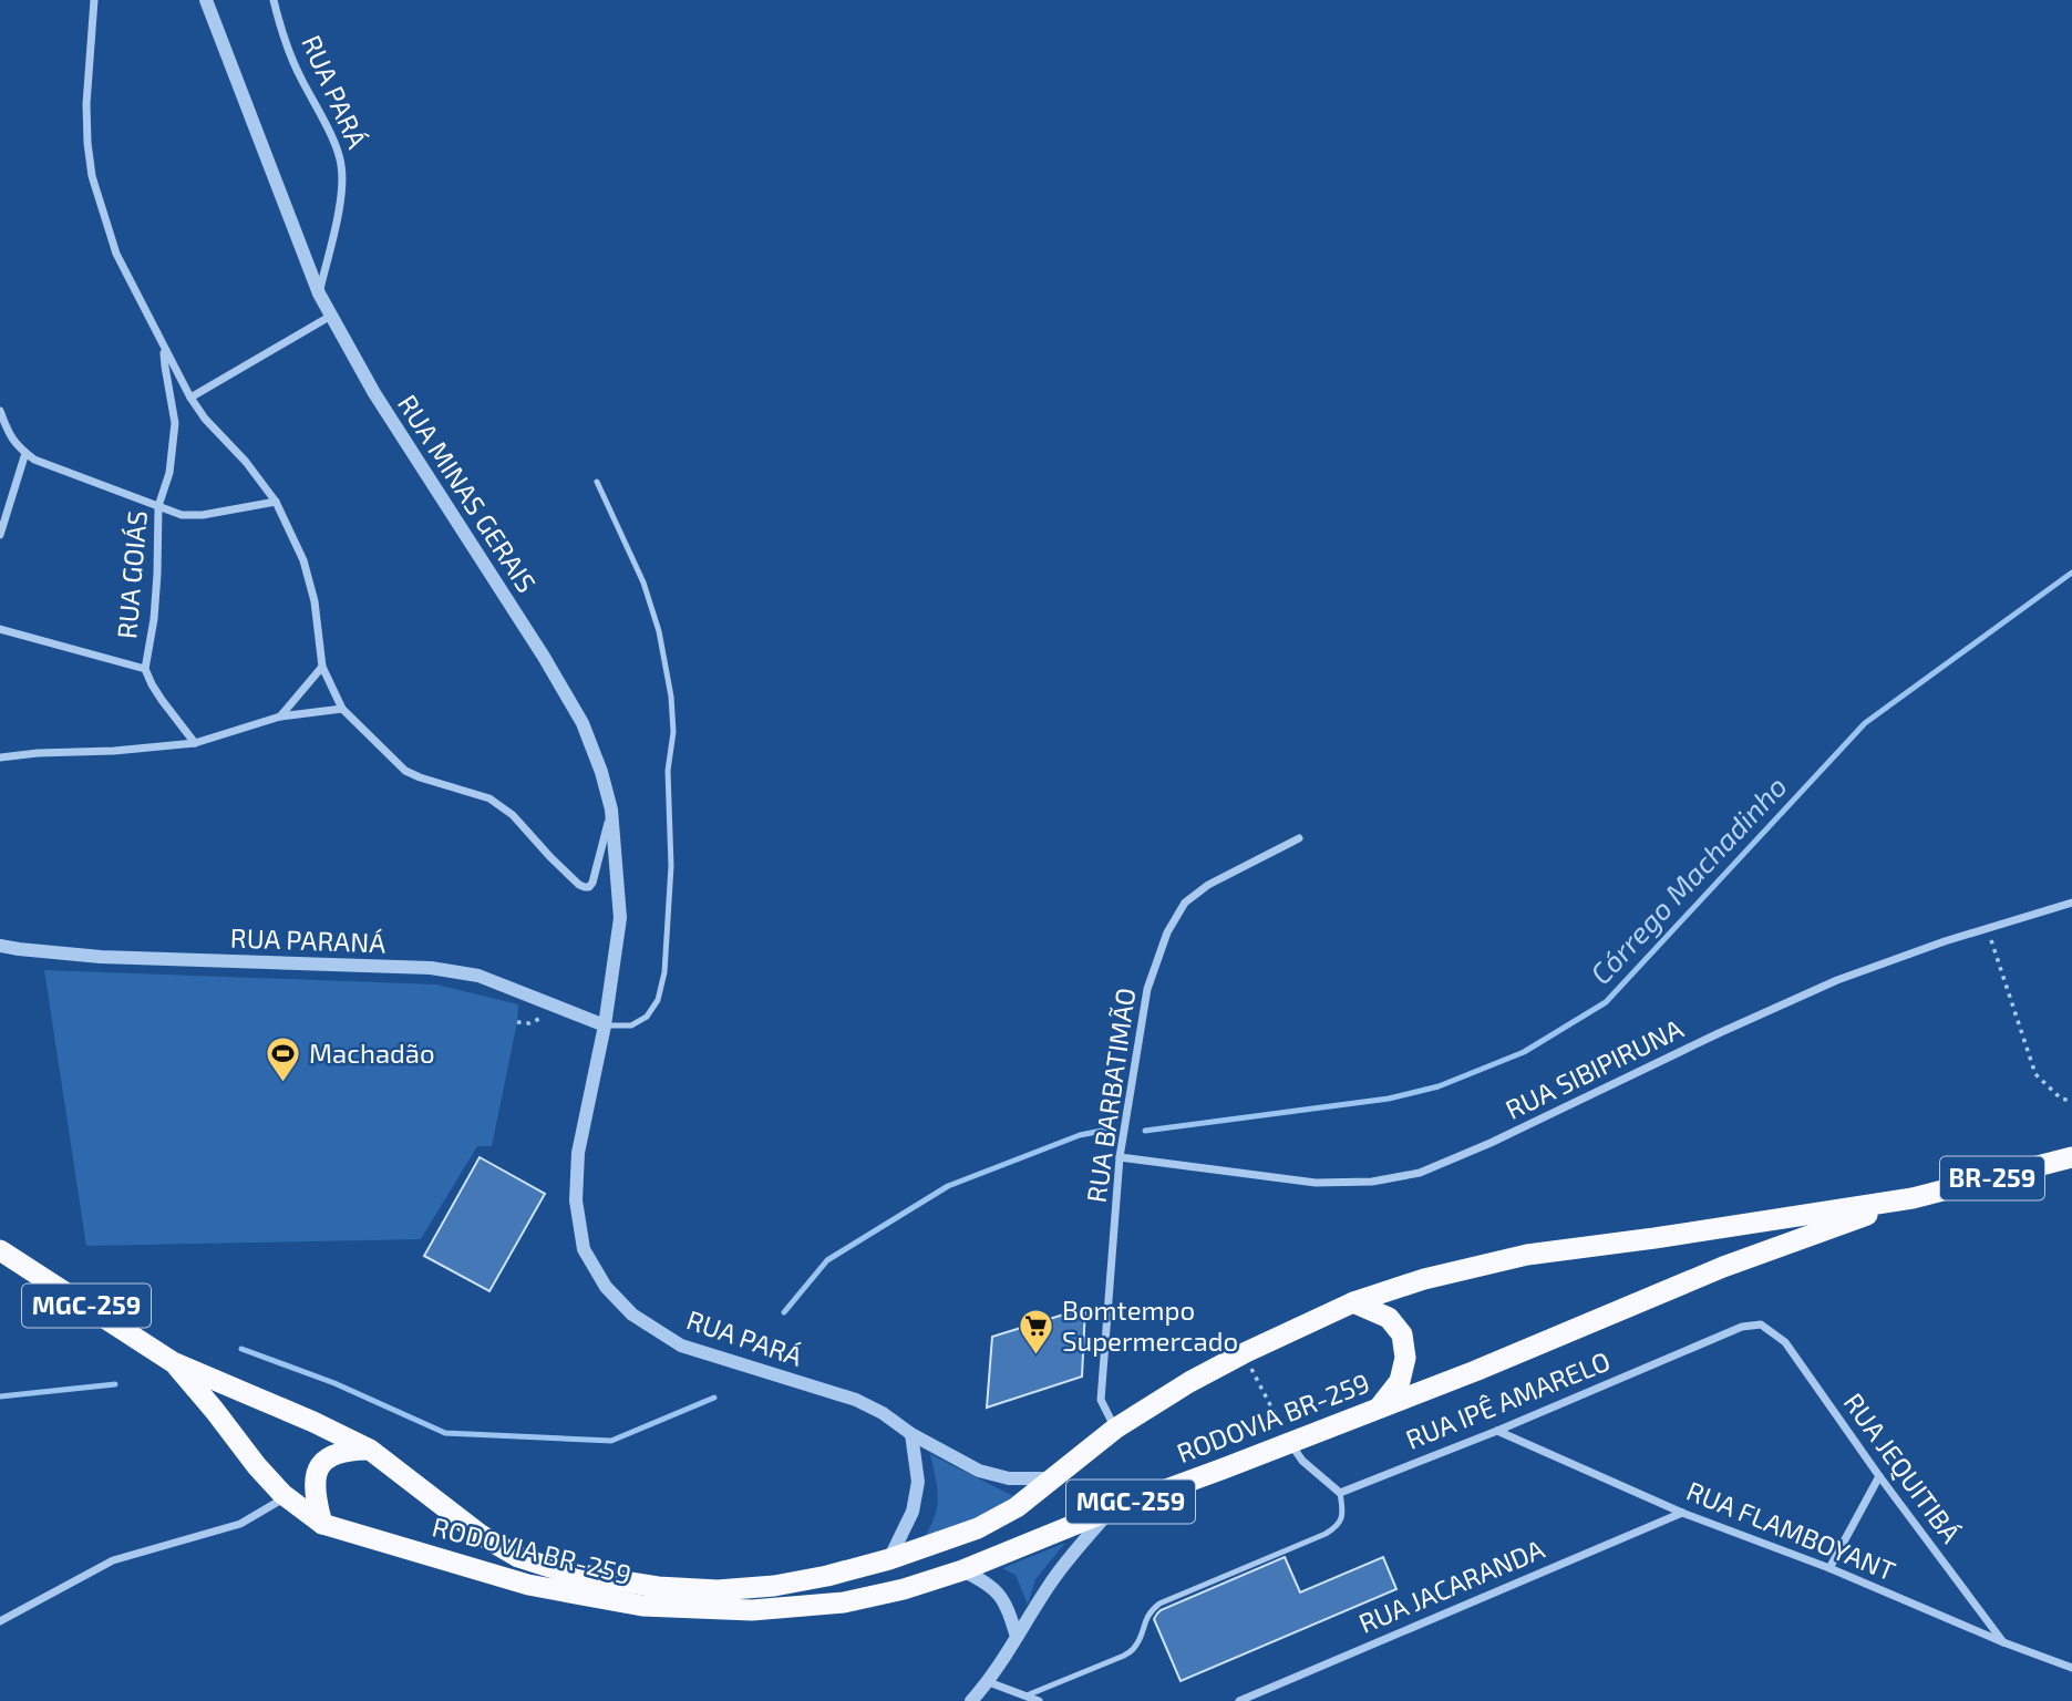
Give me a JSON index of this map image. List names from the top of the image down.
{
  "streets": {
    "highway": ["BR-259", "MGC-259", "RODOVIA BR-259"],
    "street": [
      "RUA PARÁ",
      "RUA MINAS GERAIS",
      "RUA GOIÁS",
      "RUA PARANÁ",
      "RUA SIBIPIRUNA",
      "RUA BARBATIMÃO",
      "RUA IPÊ AMARELO",
      "RUA JEQUITIBÁ",
      "RUA FLAMBOYANT",
      "RUA JACARANDA"
    ]
  },
  "crossings": [
    ["RUA PARÁ", "RUA MINAS GERAIS"],
    ["RUA PARÁ", "RUA PARANÁ"],
    ["RUA PARÁ", "MGC-259"],
    ["RUA MINAS GERAIS", "RUA PARANÁ"],
    ["RUA SIBIPIRUNA", "RUA BARBATIMÃO"],
    ["RUA BARBATIMÃO", "MGC-259"],
    ["BR-259", "MGC-259"],
    ["BR-259", "RODOVIA BR-259"],
    ["MGC-259", "RODOVIA BR-259"],
    ["RUA IPÊ AMARELO", "RUA JEQUITIBÁ"],
    ["RUA IPÊ AMARELO", "RUA FLAMBOYANT"],
    ["RUA JEQUITIBÁ", "RUA FLAMBOYANT"],
    ["RUA FLAMBOYANT", "RUA JACARANDA"]
  ],
  "water": ["Córrego Machadinho"],
  "places": {
    "sports": ["Machadão"],
    "supermarket": ["Bomtempo Supermercado"]
  }
}
